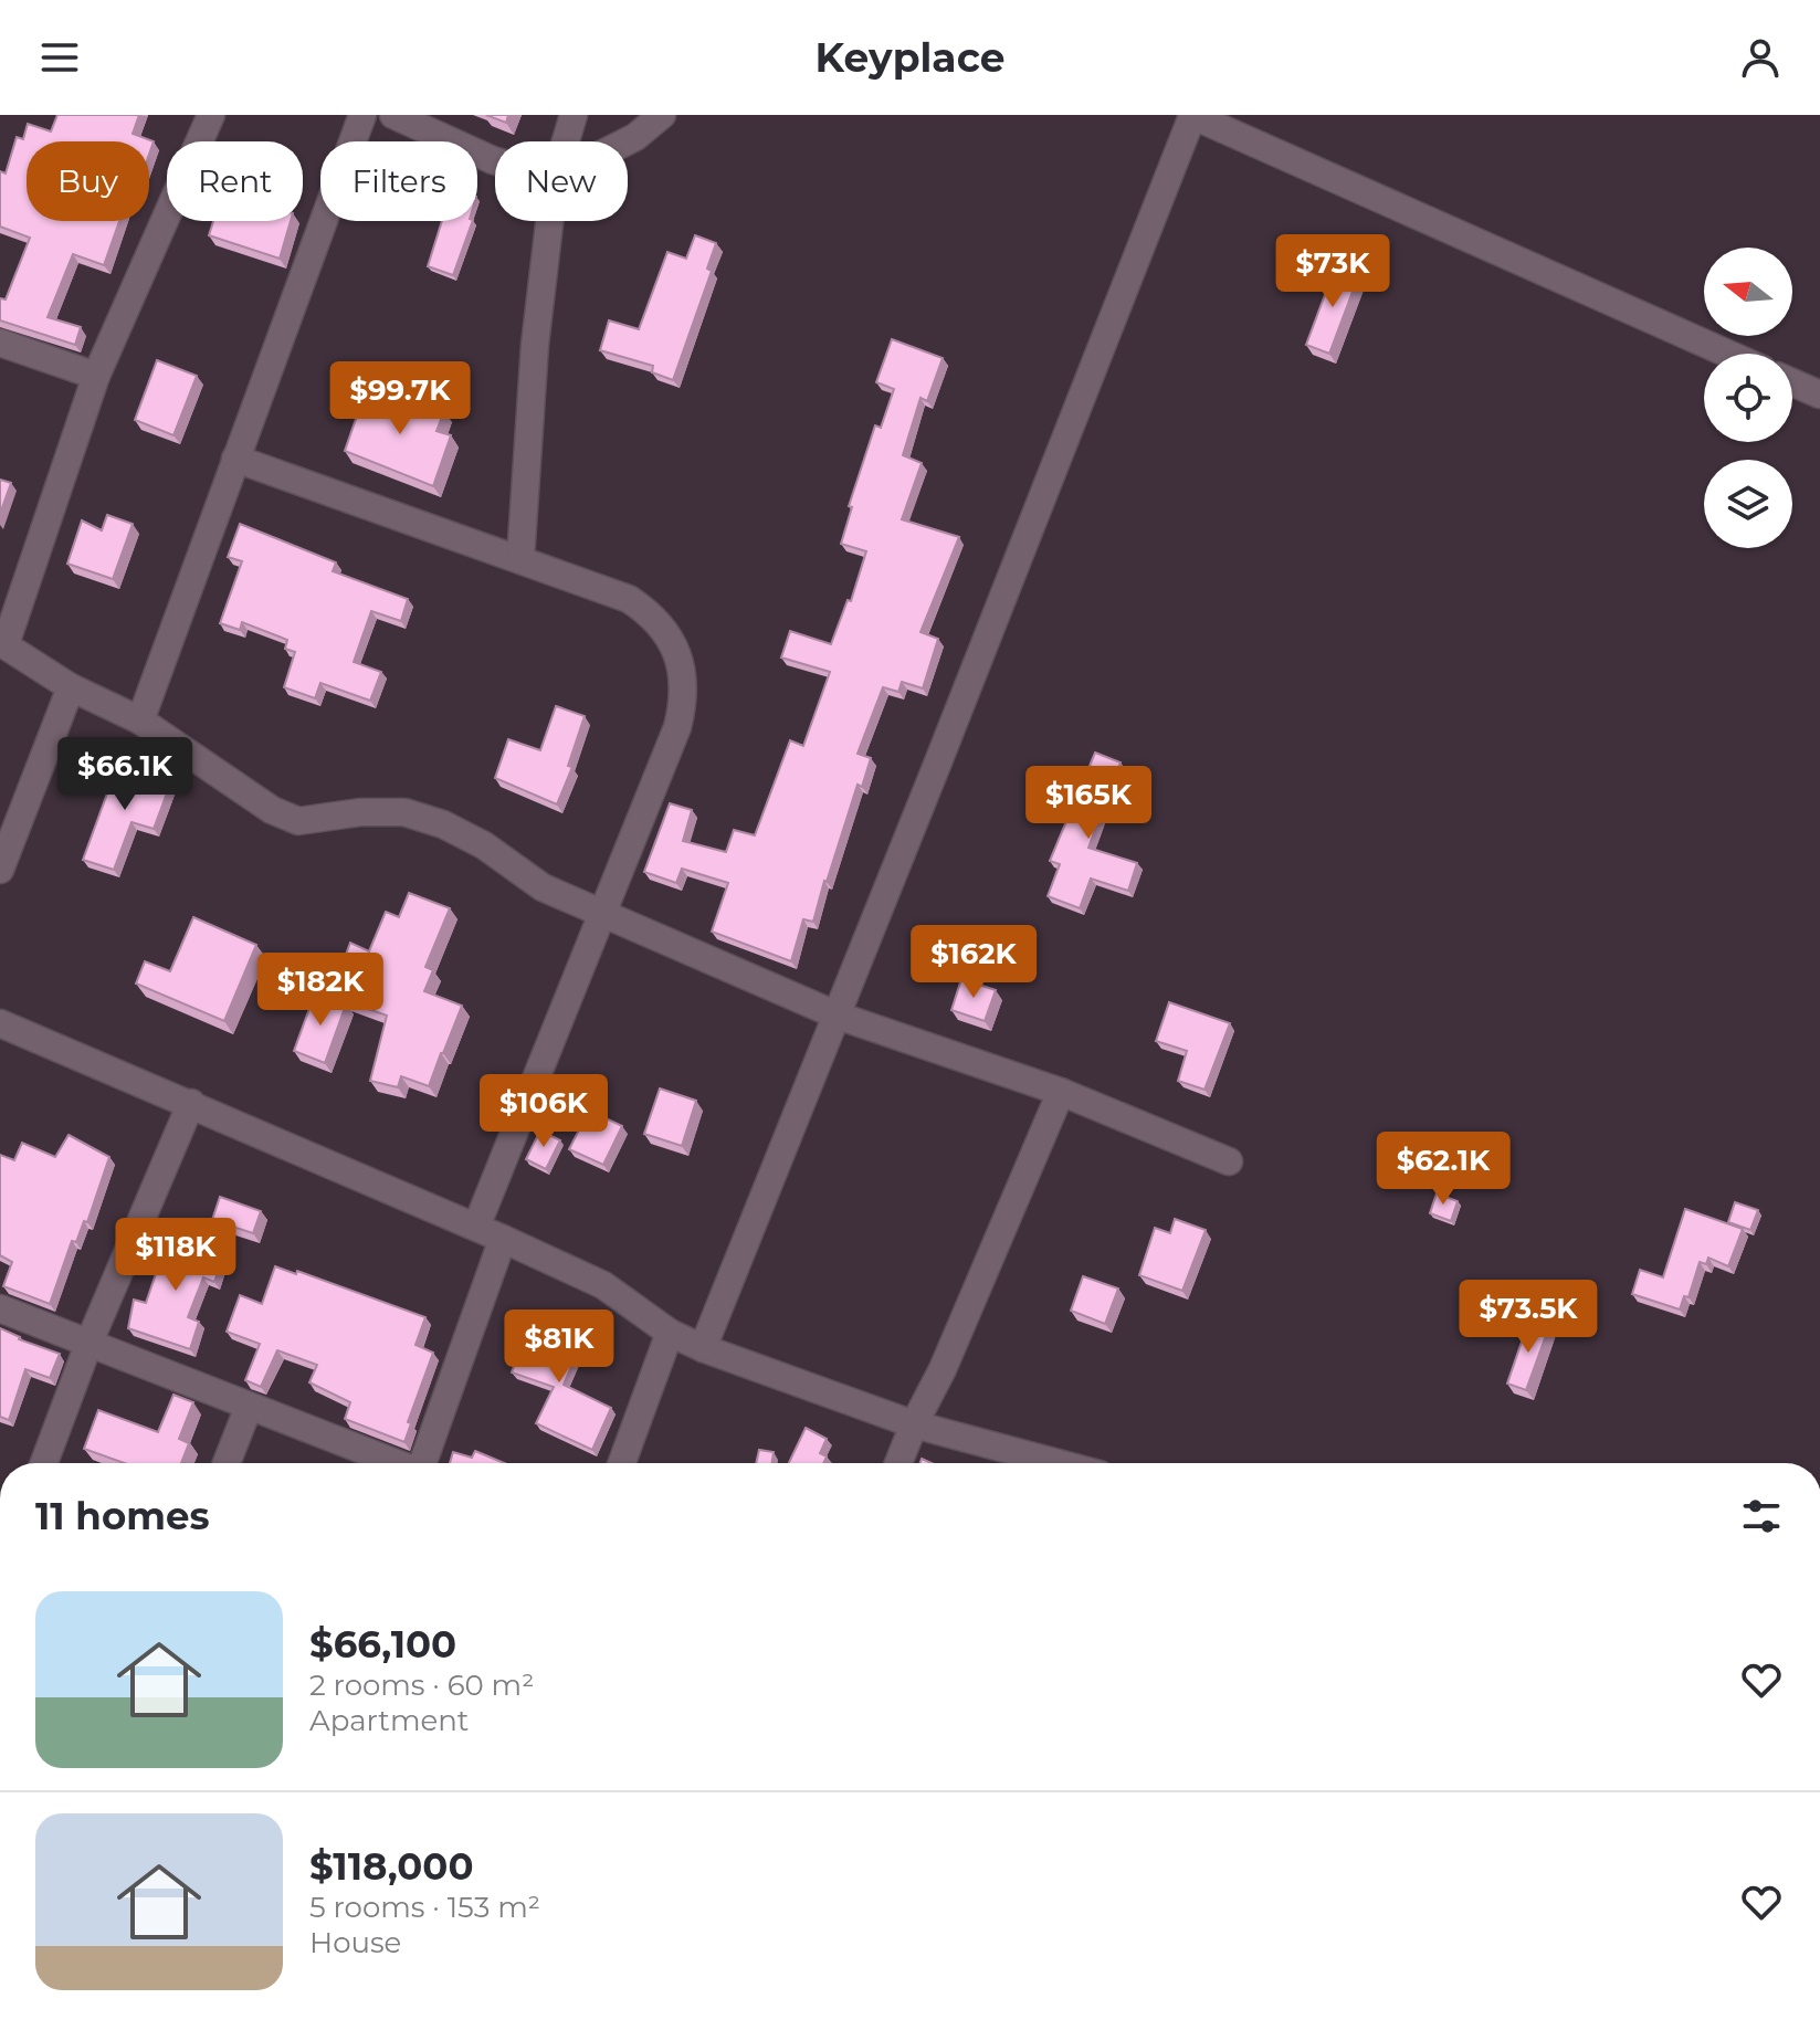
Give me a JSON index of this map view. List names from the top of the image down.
{
  "north": "left",
  "page": {
    "header": "Keyplace",
    "chip": [
      "Buy",
      "Rent",
      "Filters",
      "New"
    ],
    "price": [
      "$73K",
      "$99.7K",
      "$66.1K",
      "$165K",
      "$162K",
      "$182K",
      "$106K",
      "$62.1K",
      "$118K",
      "$73.5K",
      "$81K"
    ],
    "heading": "11 homes",
    "list": [
      {
        "name": "$66,100",
        "note": "2 rooms · 60 m² · Apartment"
      },
      {
        "name": "$118,000",
        "note": "5 rooms · 153 m² · House"
      }
    ]
  }
}
